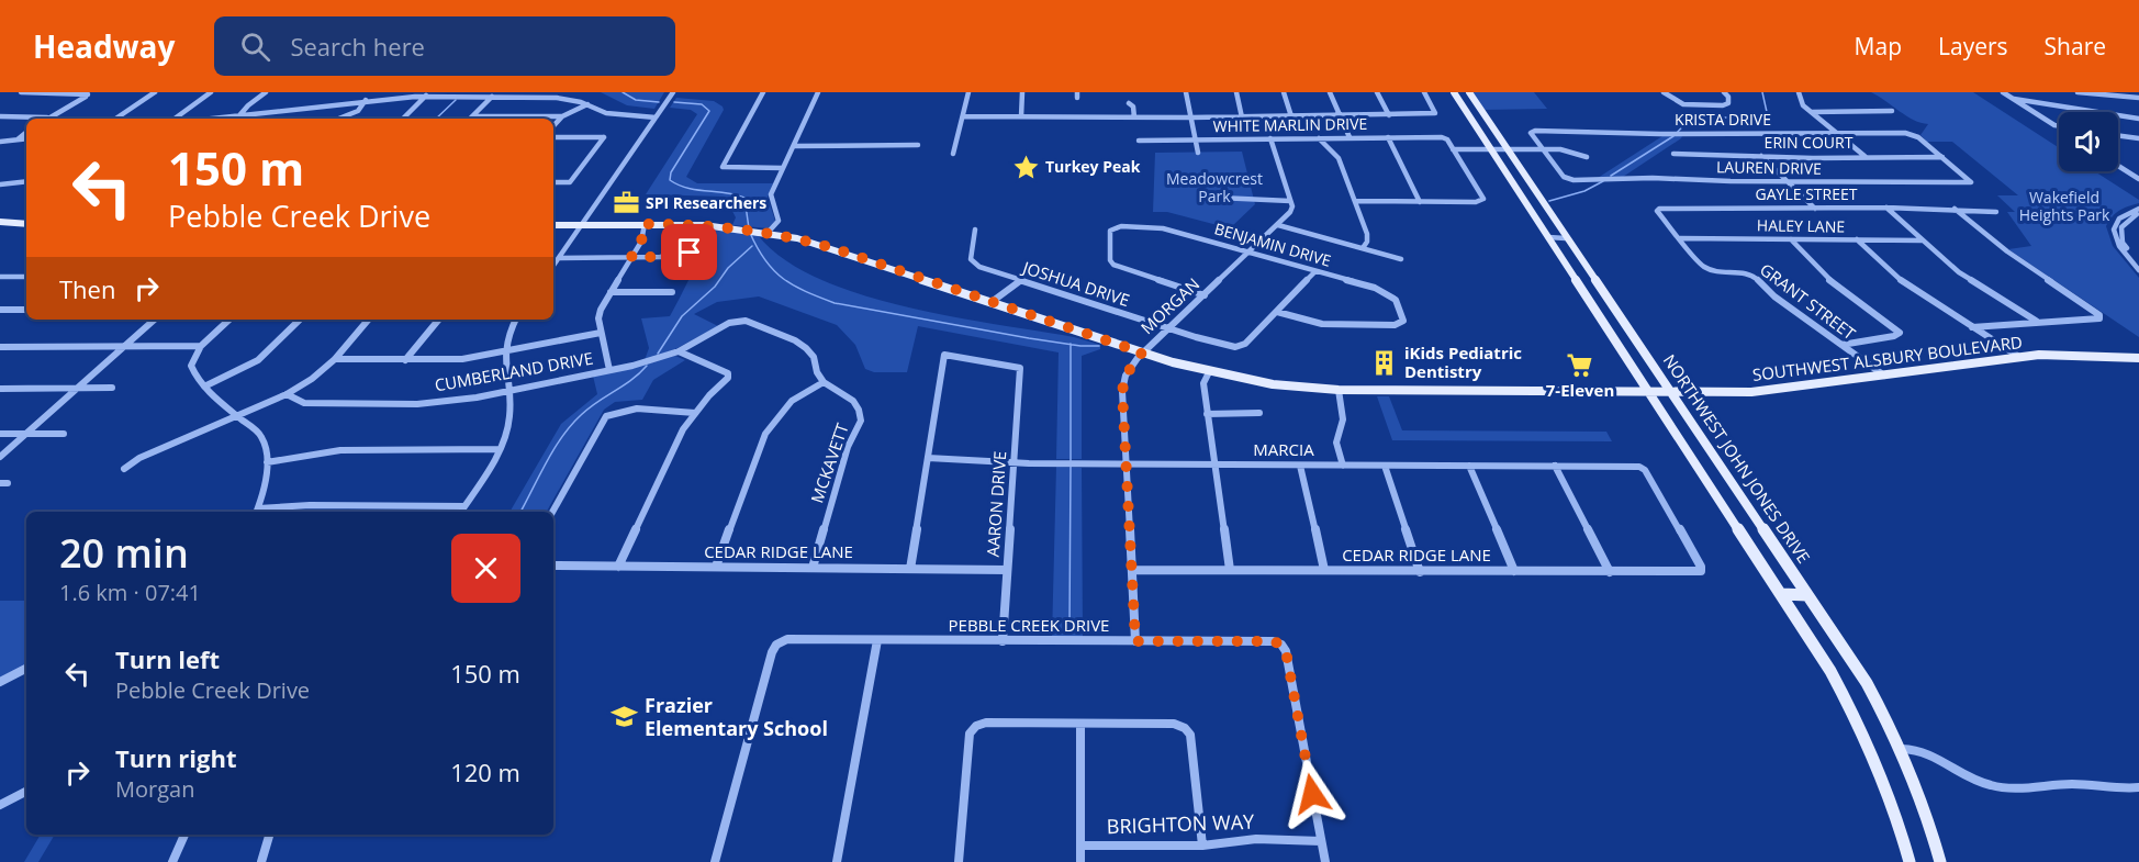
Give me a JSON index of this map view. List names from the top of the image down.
{
  "streets": {
    "main road": ["SOUTHWEST ALSBURY BOULEVARD", "NORTHWEST JOHN JONES DRIVE"],
    "street": [
      "KRISTA DRIVE",
      "WHITE MARLIN DRIVE",
      "ERIN COURT",
      "LAUREN DRIVE",
      "GAYLE STREET",
      "HALEY LANE",
      "BENJAMIN DRIVE",
      "JOSHUA DRIVE",
      "GRANT STREET",
      "MORGAN",
      "CUMBERLAND DRIVE",
      "MARCIA",
      "MCKAVETT",
      "AARON DRIVE",
      "CEDAR RIDGE LANE",
      "PEBBLE CREEK DRIVE",
      "BRIGHTON WAY"
    ]
  },
  "crossings": [
    ["KRISTA DRIVE", "ERIN COURT"],
    ["KRISTA DRIVE", "LAUREN DRIVE"],
    ["ERIN COURT", "LAUREN DRIVE"],
    ["GAYLE STREET", "GRANT STREET"],
    ["HALEY LANE", "GRANT STREET"],
    ["BENJAMIN DRIVE", "JOSHUA DRIVE"],
    ["BENJAMIN DRIVE", "MORGAN"],
    ["JOSHUA DRIVE", "MORGAN"],
    ["GRANT STREET", "SOUTHWEST ALSBURY BOULEVARD"],
    ["MORGAN", "SOUTHWEST ALSBURY BOULEVARD"],
    ["MORGAN", "MARCIA"],
    ["MORGAN", "CEDAR RIDGE LANE"],
    ["MORGAN", "PEBBLE CREEK DRIVE"],
    ["SOUTHWEST ALSBURY BOULEVARD", "NORTHWEST JOHN JONES DRIVE"],
    ["CUMBERLAND DRIVE", "MCKAVETT"],
    ["MARCIA", "AARON DRIVE"],
    ["MARCIA", "CEDAR RIDGE LANE"],
    ["MCKAVETT", "CEDAR RIDGE LANE"],
    ["AARON DRIVE", "CEDAR RIDGE LANE"],
    ["AARON DRIVE", "PEBBLE CREEK DRIVE"],
    ["PEBBLE CREEK DRIVE", "BRIGHTON WAY"]
  ],
  "parks": ["Meadowcrest Park", "Wakefield Heights Park"],
  "places": {
    "place": ["Turkey Peak"],
    "office": ["SPI Researchers"],
    "building": ["iKids Pediatric Dentistry"],
    "supermarket": ["7-Eleven"],
    "school or university": ["Frazier Elementary School"]
  },
  "page": {
    "header": "Headway",
    "search": "Search here",
    "nav": ["Map", "Layers", "Share"],
    "turn": ["150 m", "Pebble Creek Drive"],
    "then": "Then",
    "heading": ["20 min", "1.6 km · 07:41"],
    "list": [
      {
        "name": "Turn left",
        "note": "Pebble Creek Drive",
        "value": "150 m"
      },
      {
        "name": "Turn right",
        "note": "Morgan",
        "value": "120 m"
      }
    ]
  }
}
